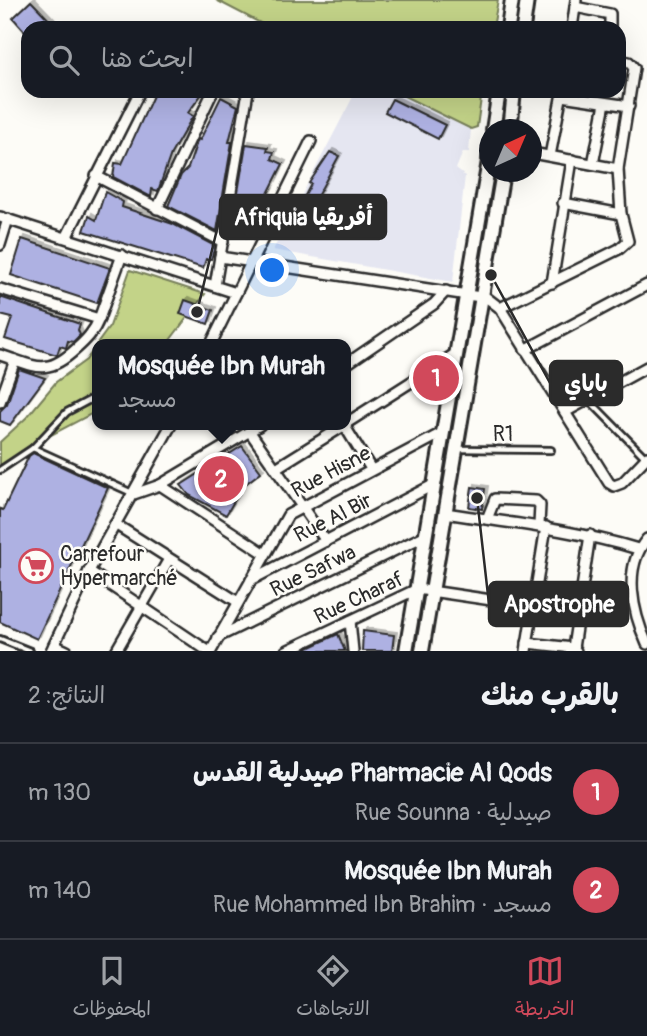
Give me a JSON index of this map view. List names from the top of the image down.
{
  "streets": {
    "street": [
      "Rue Hisne",
      "Rue Al Bir",
      "Rue Safwa",
      "Rue Charaf"
    ],
    "lane": ["R1"]
  },
  "crossings": [
    ["Rue Hisne", "Rue Al Bir"],
    ["Rue Hisne", "Rue Safwa"]
  ],
  "places": {
    "other": ["باباي", "Afriquia أفريقيا", "Apostrophe"],
    "supermarket": ["Carrefour Hypermarché"]
  },
  "north": "top right",
  "page": {
    "search": "ابحث هنا",
    "popup": ["Mosquée Ibn Murah", "مسجد"],
    "pins": ["1", "2"],
    "heading": ["بالقرب منك", "النتائج: 2"],
    "list": [
      {
        "mark": "1",
        "name": "Pharmacie Al Qods صيدلية القدس",
        "note": "صيدلية · Rue Sounna",
        "value": "130 m"
      },
      {
        "mark": "2",
        "name": "Mosquée Ibn Murah",
        "note": "مسجد · Rue Mohammed Ibn Brahim",
        "value": "140 m"
      }
    ],
    "nav": ["الخريطة", "الاتجاهات", "المحفوظات"]
  }
}
